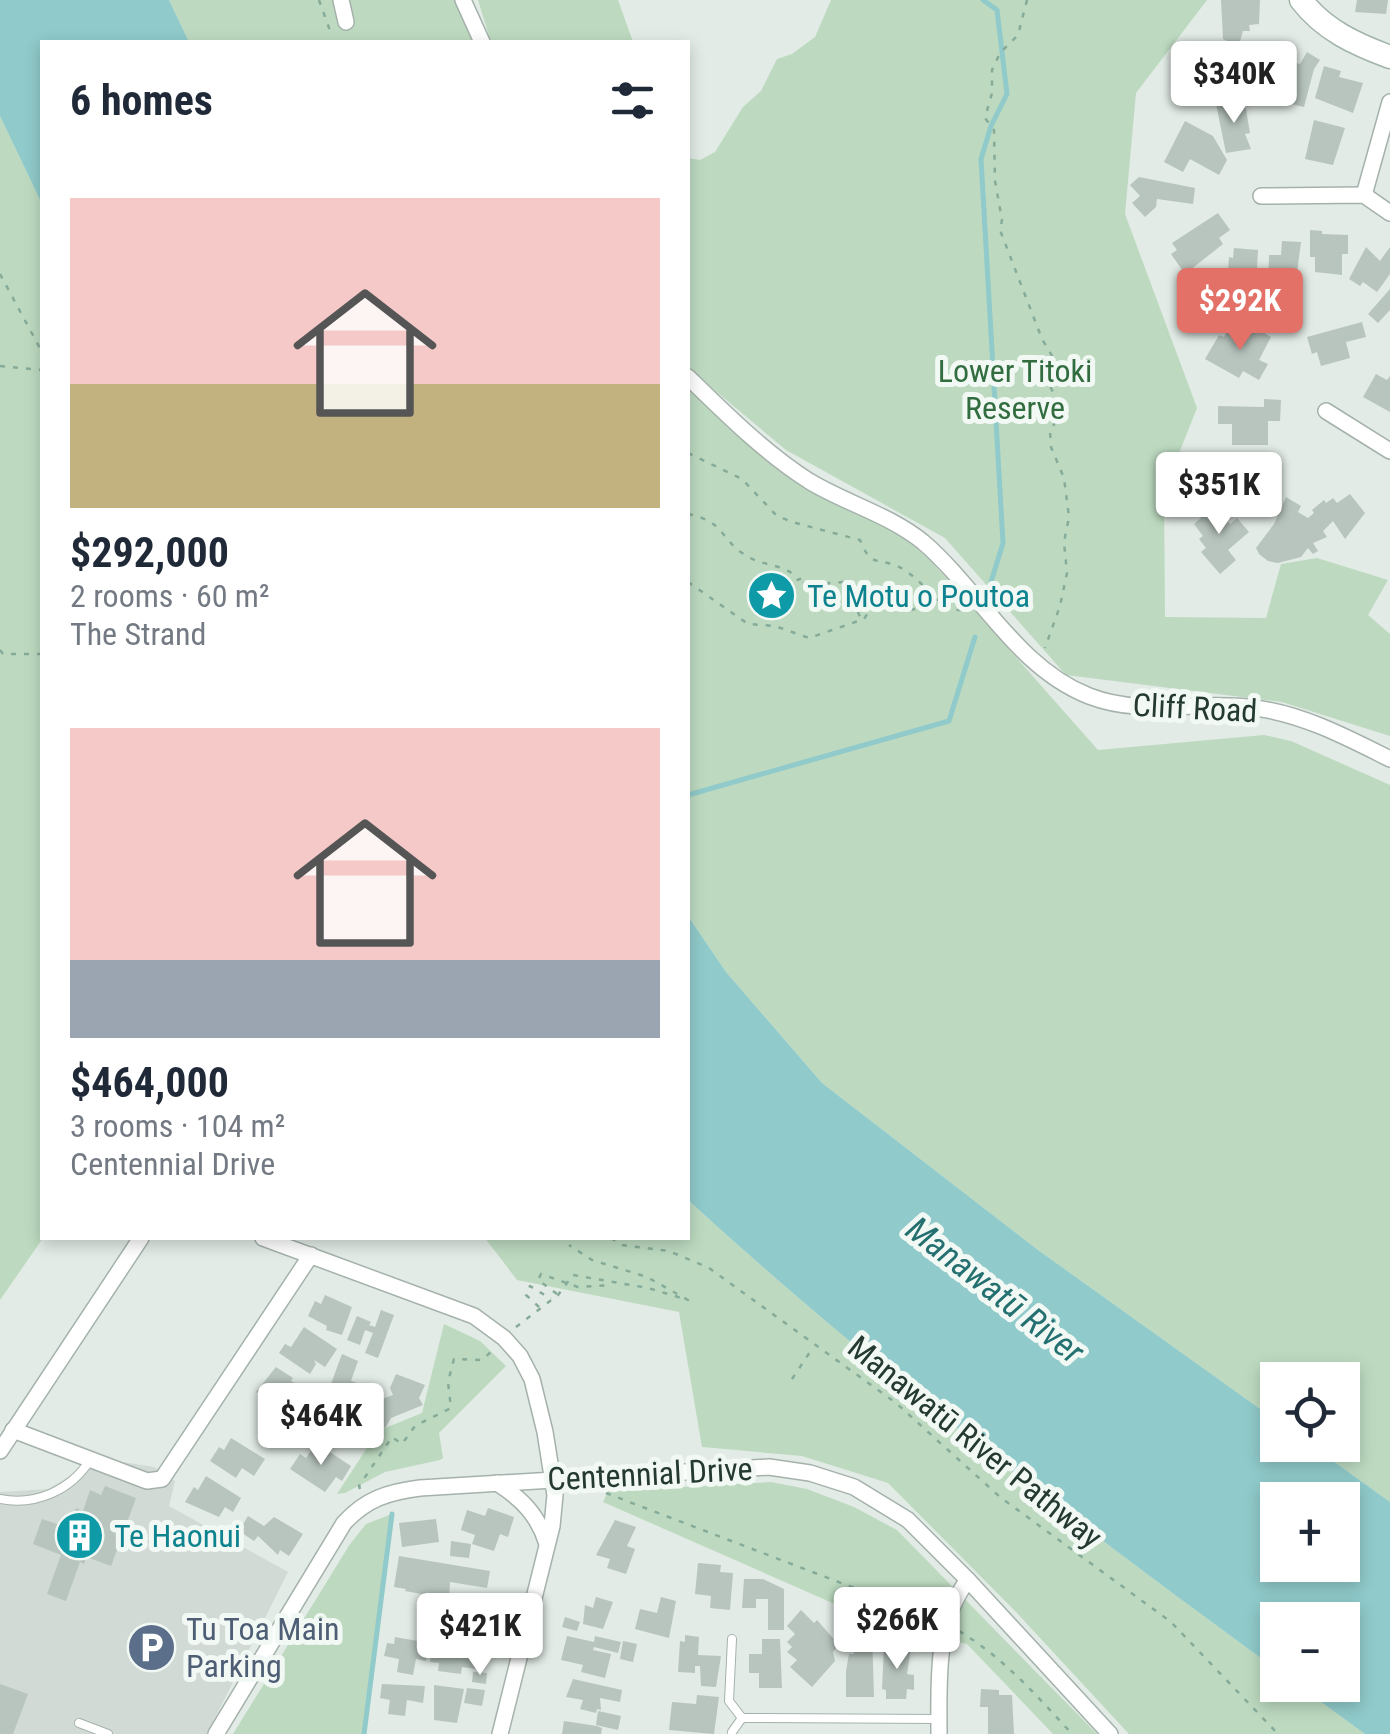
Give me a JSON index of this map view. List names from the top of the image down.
{
  "streets": {
    "street": ["Cliff Road", "Centennial Drive"],
    "path": ["Manawatū River Pathway"]
  },
  "water": ["Manawatū River"],
  "parks": ["Lower Titoki Reserve"],
  "places": {
    "place": ["Te Motu o Poutoa"],
    "building": ["Te Haonui"],
    "parking": ["Tu Toa Main Parking"]
  },
  "page": {
    "heading": "6 homes",
    "price": [
      "$340K",
      "$292K",
      "$351K",
      "$464K",
      "$266K",
      "$421K"
    ],
    "list": [
      {
        "name": "$292,000",
        "note": "2 rooms · 60 m² · The Strand"
      },
      {
        "name": "$464,000",
        "note": "3 rooms · 104 m² · Centennial Drive"
      }
    ],
    "map_buttons": ["+", "−"]
  }
}
